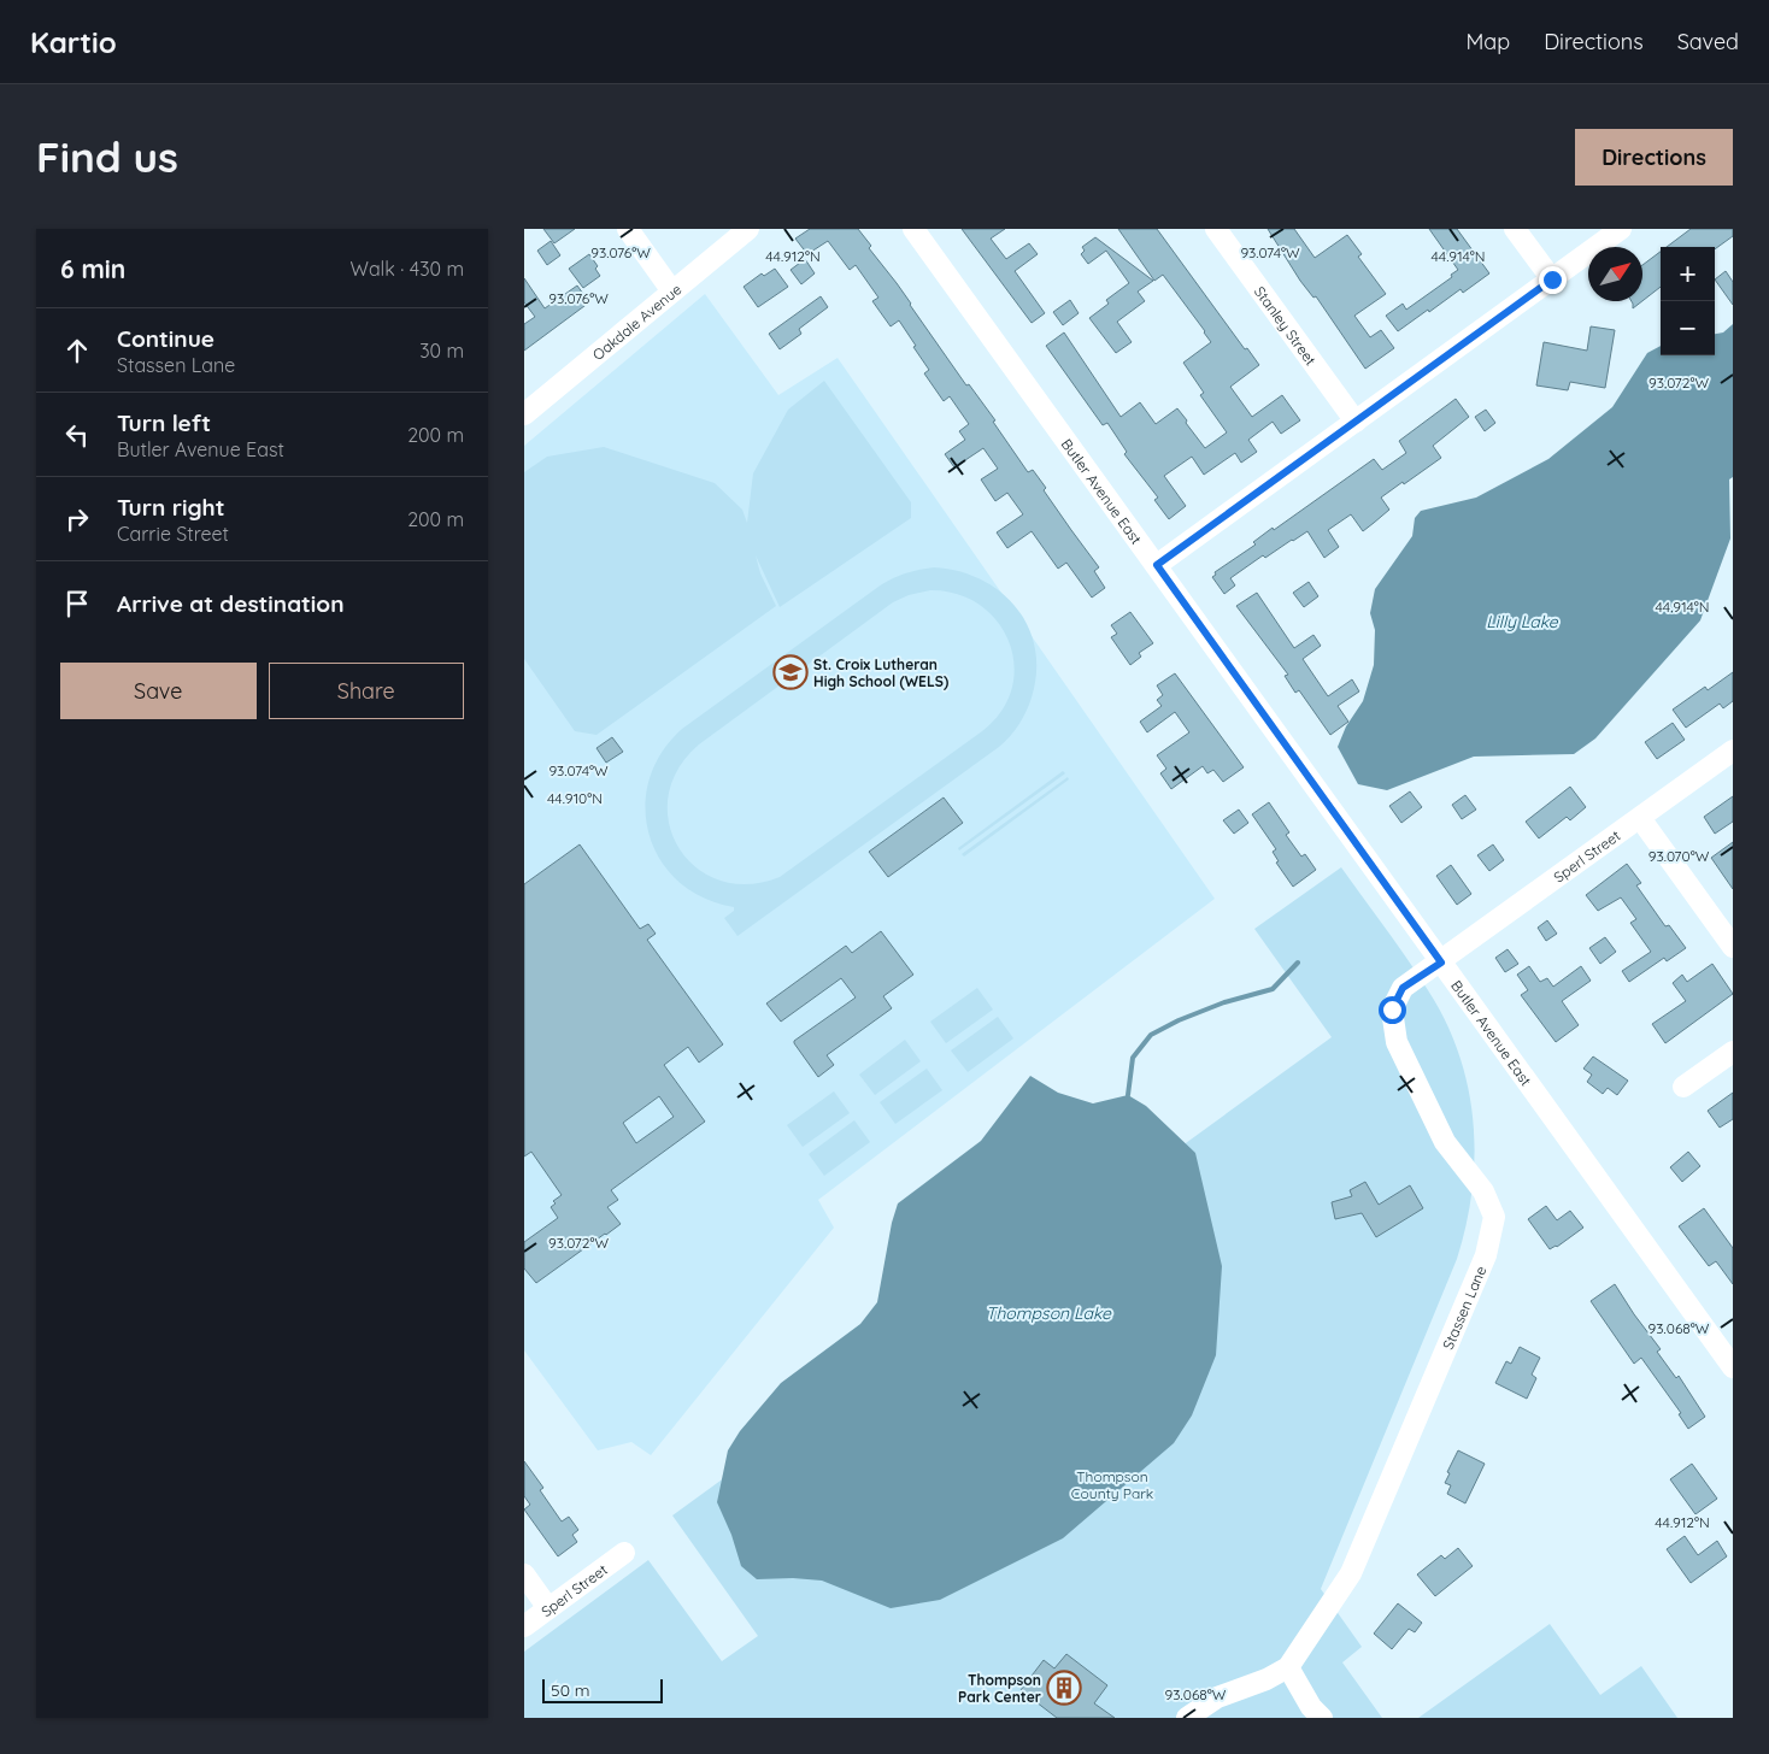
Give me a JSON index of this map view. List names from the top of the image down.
{
  "streets": {
    "street": [
      "Oakdale Avenue",
      "Stanley Street",
      "Butler Avenue East",
      "Sperl Street",
      "Stassen Lane"
    ]
  },
  "crossings": [
    ["Butler Avenue East", "Sperl Street"],
    ["Butler Avenue East", "Stassen Lane"],
    ["Sperl Street", "Stassen Lane"]
  ],
  "water": ["Lilly Lake", "Thompson Lake"],
  "parks": ["Thompson County Park"],
  "places": {
    "school or university": ["St. Croix Lutheran High School (WELS)"],
    "building": ["Thompson Park Center"]
  },
  "scale_bar": "50 m",
  "north": "top right",
  "page": {
    "header": "Kartio",
    "nav": ["Map", "Directions", "Saved"],
    "buttons": [
      "Directions",
      ["Save", "Share"]
    ],
    "title": "Find us",
    "heading": ["6 min", "Walk · 430 m"],
    "map_buttons": ["+", "−"],
    "list": [
      ["Continue", "Stassen Lane", "30 m"],
      ["Turn left", "Butler Avenue East", "200 m"],
      ["Turn right", "Carrie Street", "200 m"],
      "Arrive at destination"
    ],
    "scale": "50 m"
  },
  "coordinates": [
    "93.076°W",
    "93.074°W",
    "44.914°N",
    "44.912°N",
    "93.072°W",
    "44.910°N",
    "93.070°W",
    "93.068°W"
  ]
}
